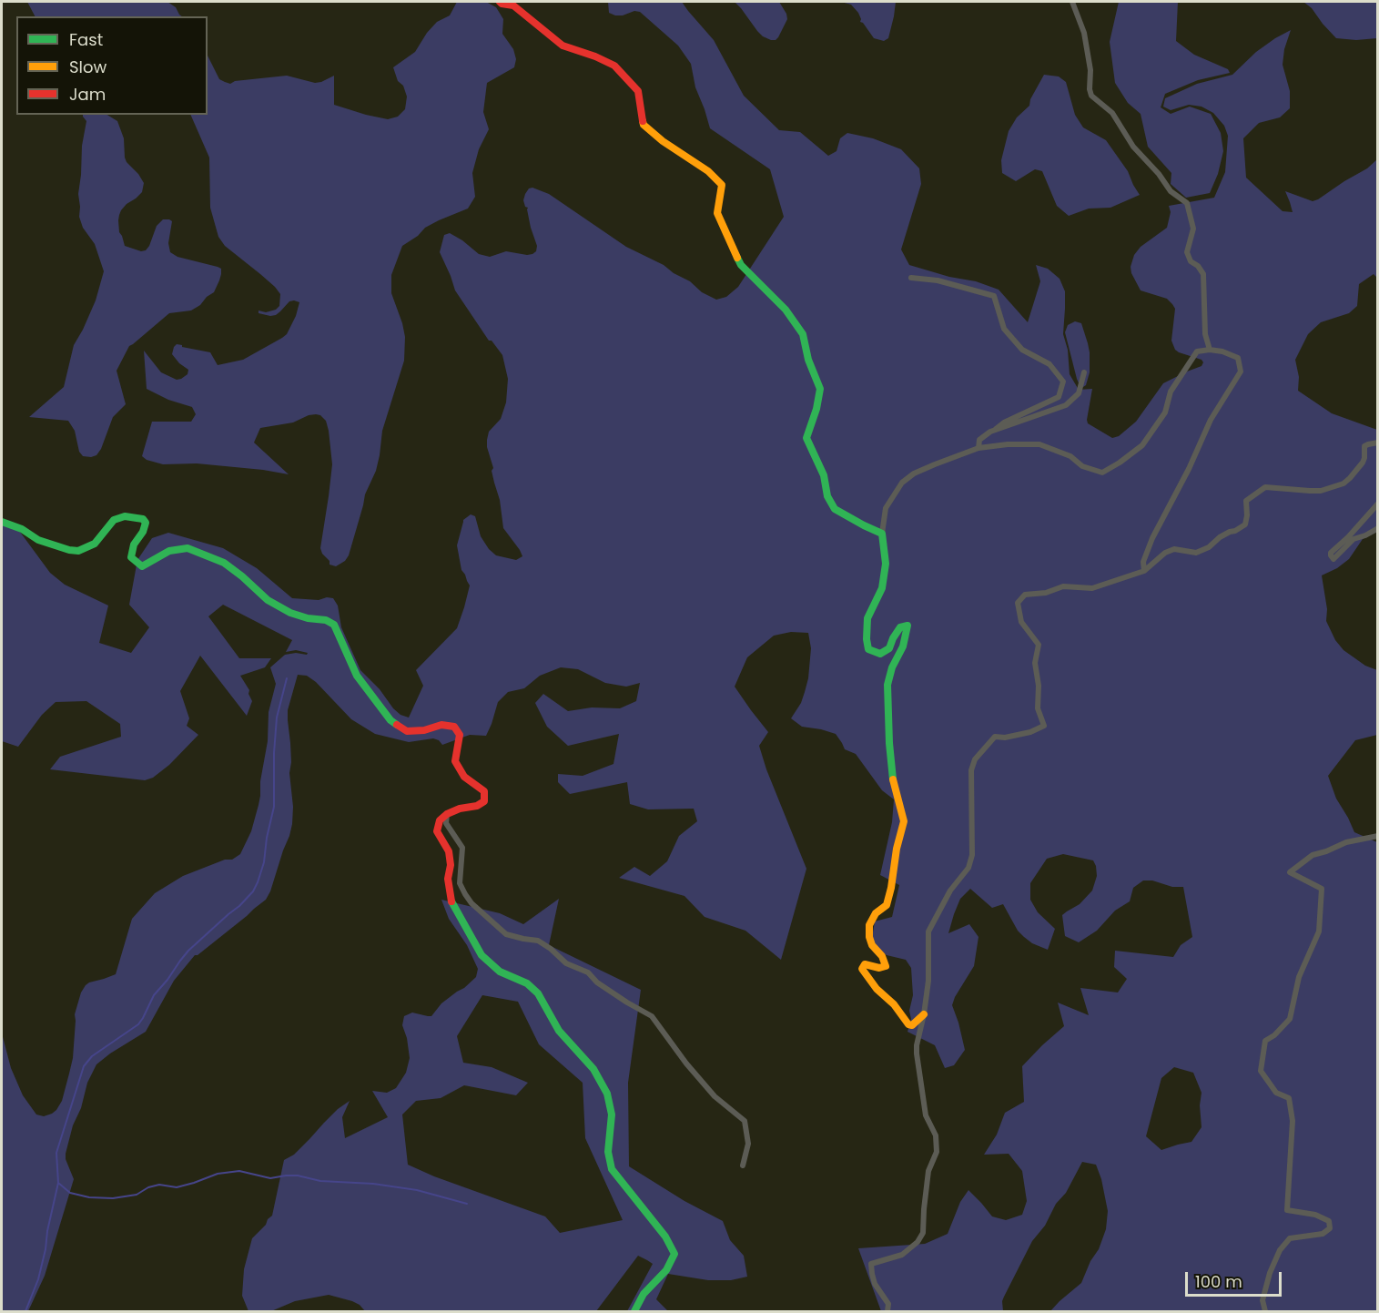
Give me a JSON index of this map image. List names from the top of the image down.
{
  "legend": ["Fast", "Slow", "Jam"],
  "scale_bar": "100 m"
}
